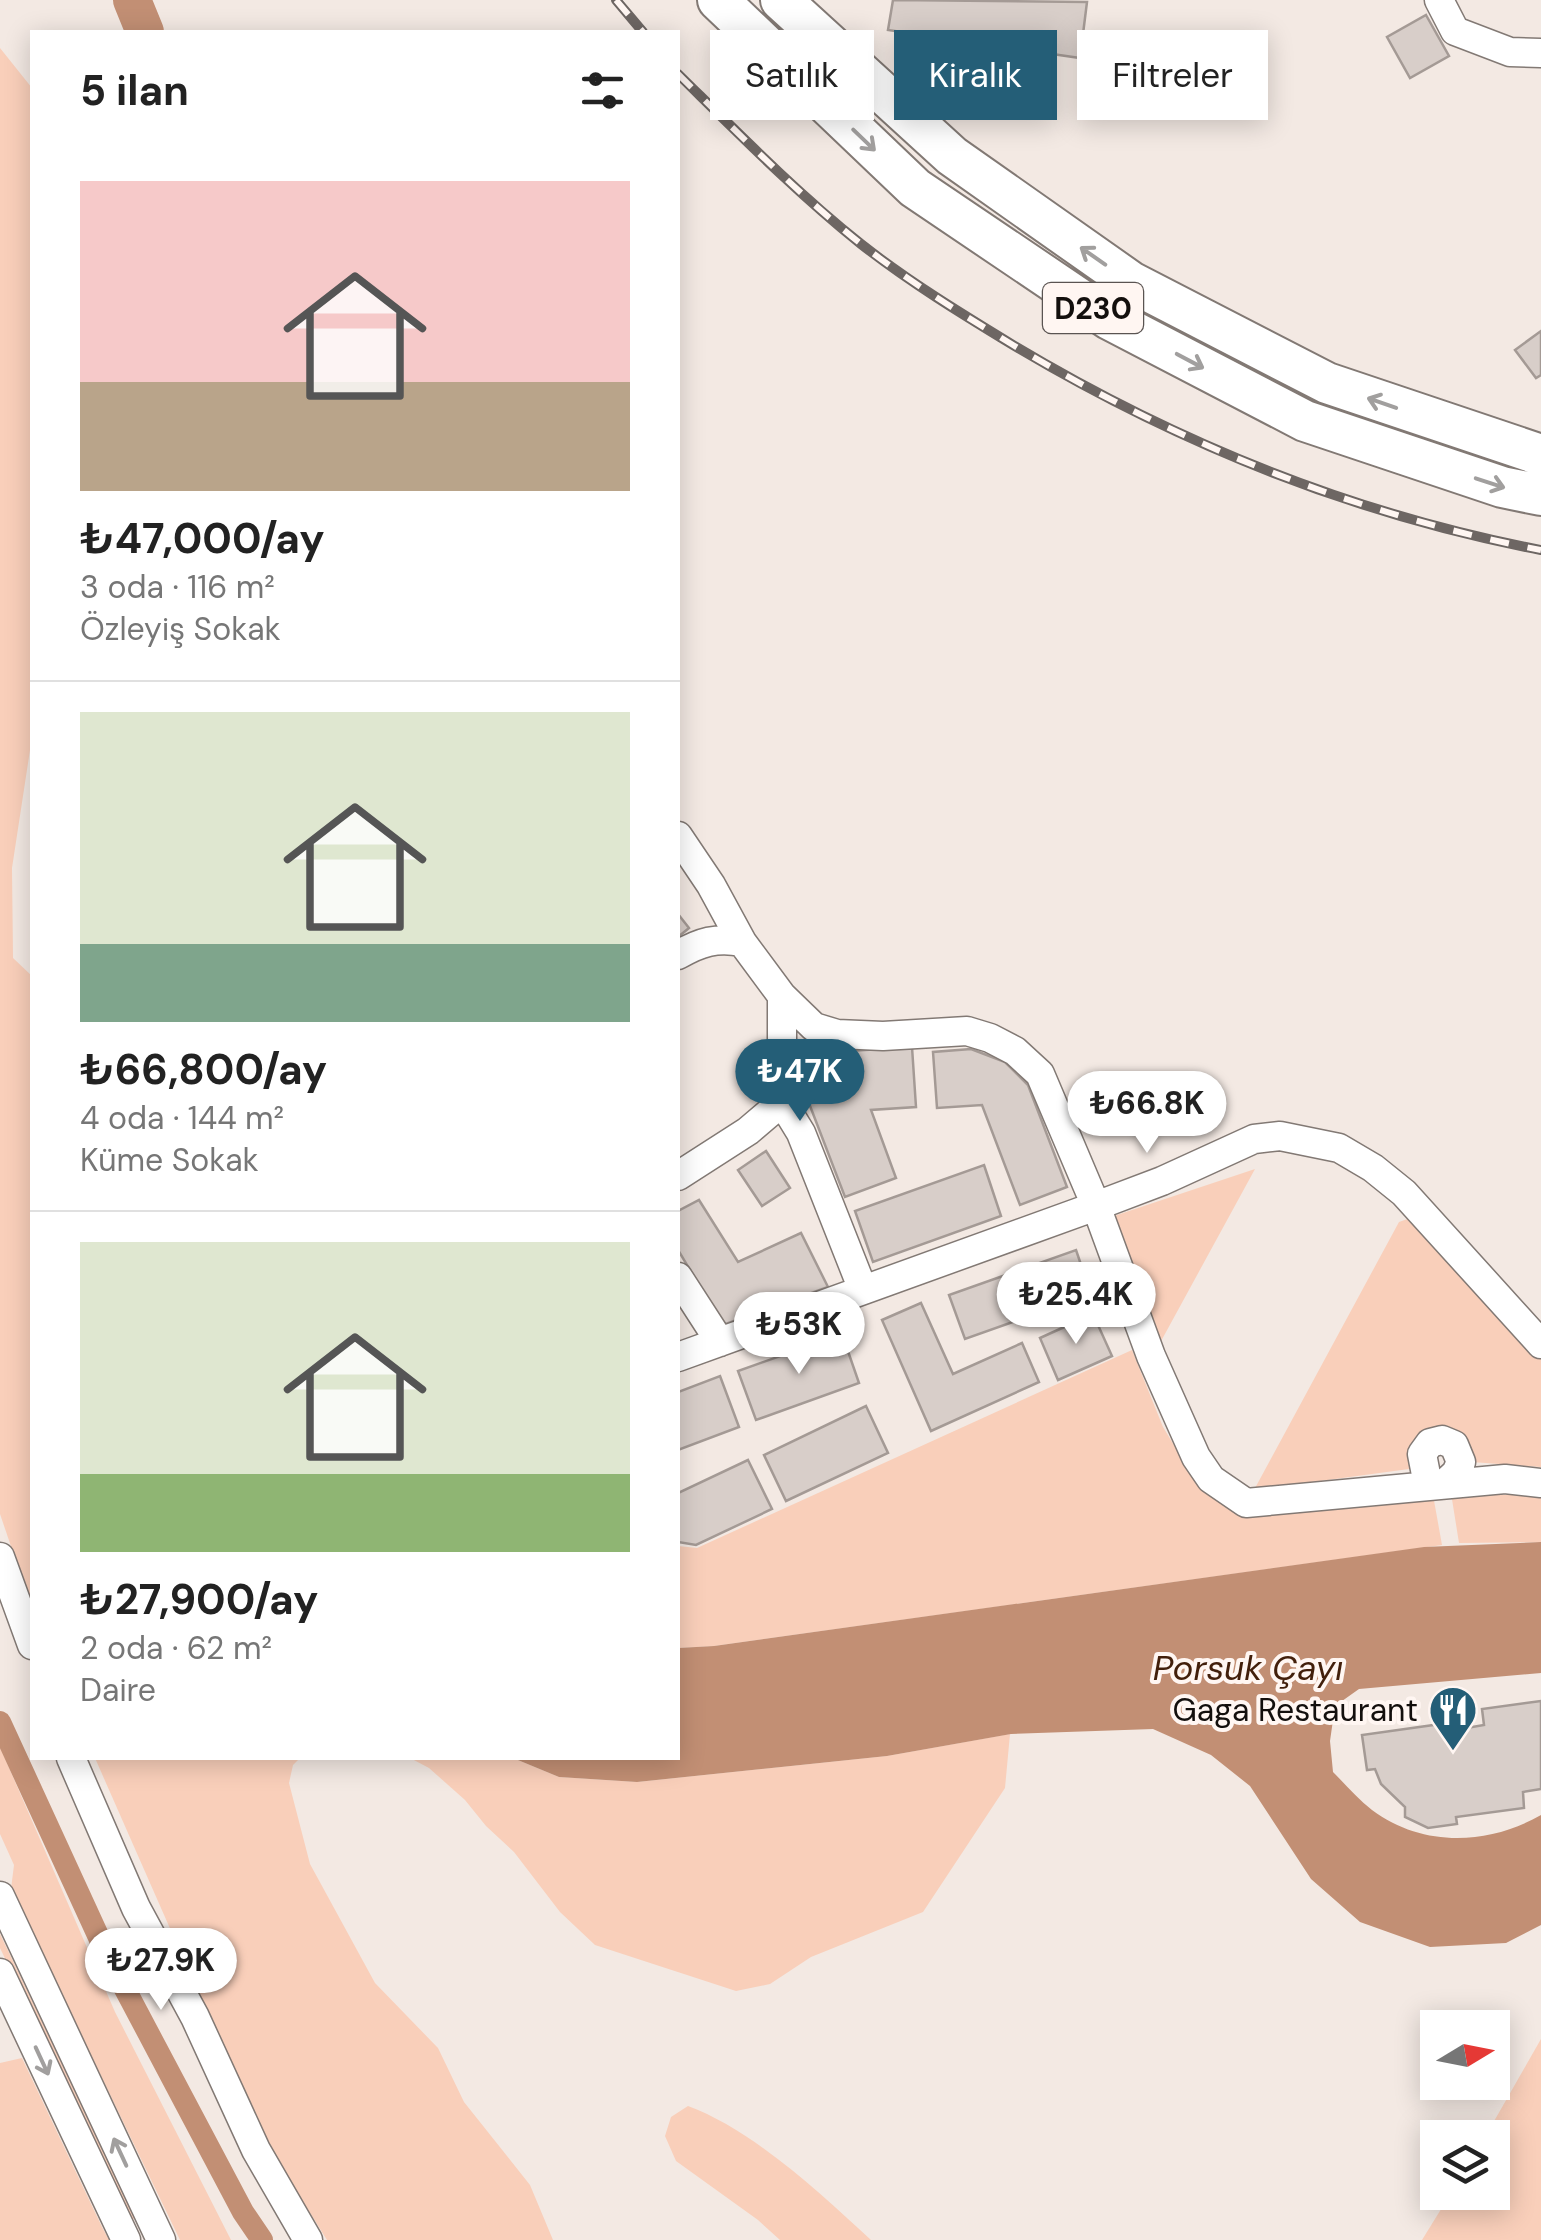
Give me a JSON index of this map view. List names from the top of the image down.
{
  "streets": {
    "highway": ["D230"]
  },
  "water": ["Porsuk Çayı"],
  "places": {
    "restaurant": ["Gaga Restaurant"]
  },
  "north": "right",
  "page": {
    "chip": ["Satılık", "Kiralık", "Filtreler"],
    "heading": "5 ilan",
    "list": [
      {
        "name": "₺47,000/ay",
        "note": "3 oda · 116 m² · Özleyiş Sokak"
      },
      {
        "name": "₺66,800/ay",
        "note": "4 oda · 144 m² · Küme Sokak"
      },
      {
        "name": "₺27,900/ay",
        "note": "2 oda · 62 m² · Daire"
      }
    ],
    "price": [
      "₺47K",
      "₺66.8K",
      "₺25.4K",
      "₺53K",
      "₺27.9K"
    ]
  }
}
